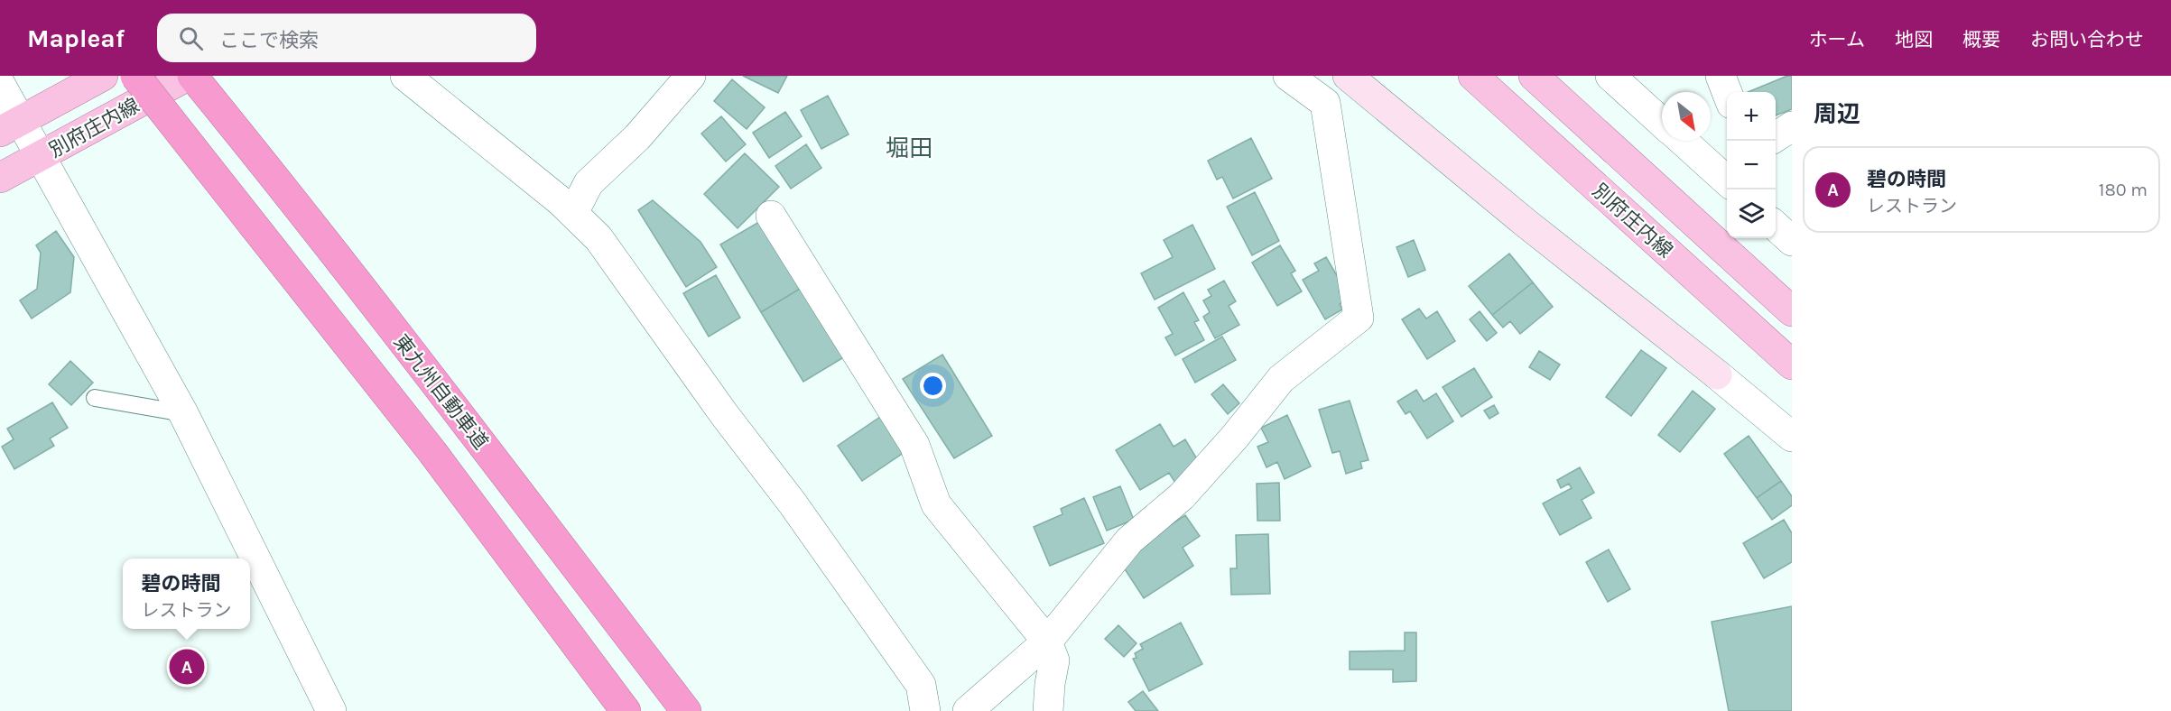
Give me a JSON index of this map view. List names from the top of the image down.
{
  "streets": {
    "highway": ["東九州自動車道"],
    "main road": ["別府庄内線"]
  },
  "districts": ["堀田"],
  "north": "bottom right",
  "page": {
    "header": "Mapleaf",
    "search": "ここで検索",
    "nav": [
      "ホーム",
      "地図",
      "概要",
      "お問い合わせ"
    ],
    "heading": "周辺",
    "map_buttons": ["+", "−"],
    "list": [
      {
        "mark": "A",
        "name": "碧の時間",
        "note": "レストラン",
        "value": "180 m"
      }
    ],
    "popup": ["碧の時間", "レストラン"],
    "pins": "A"
  }
}
